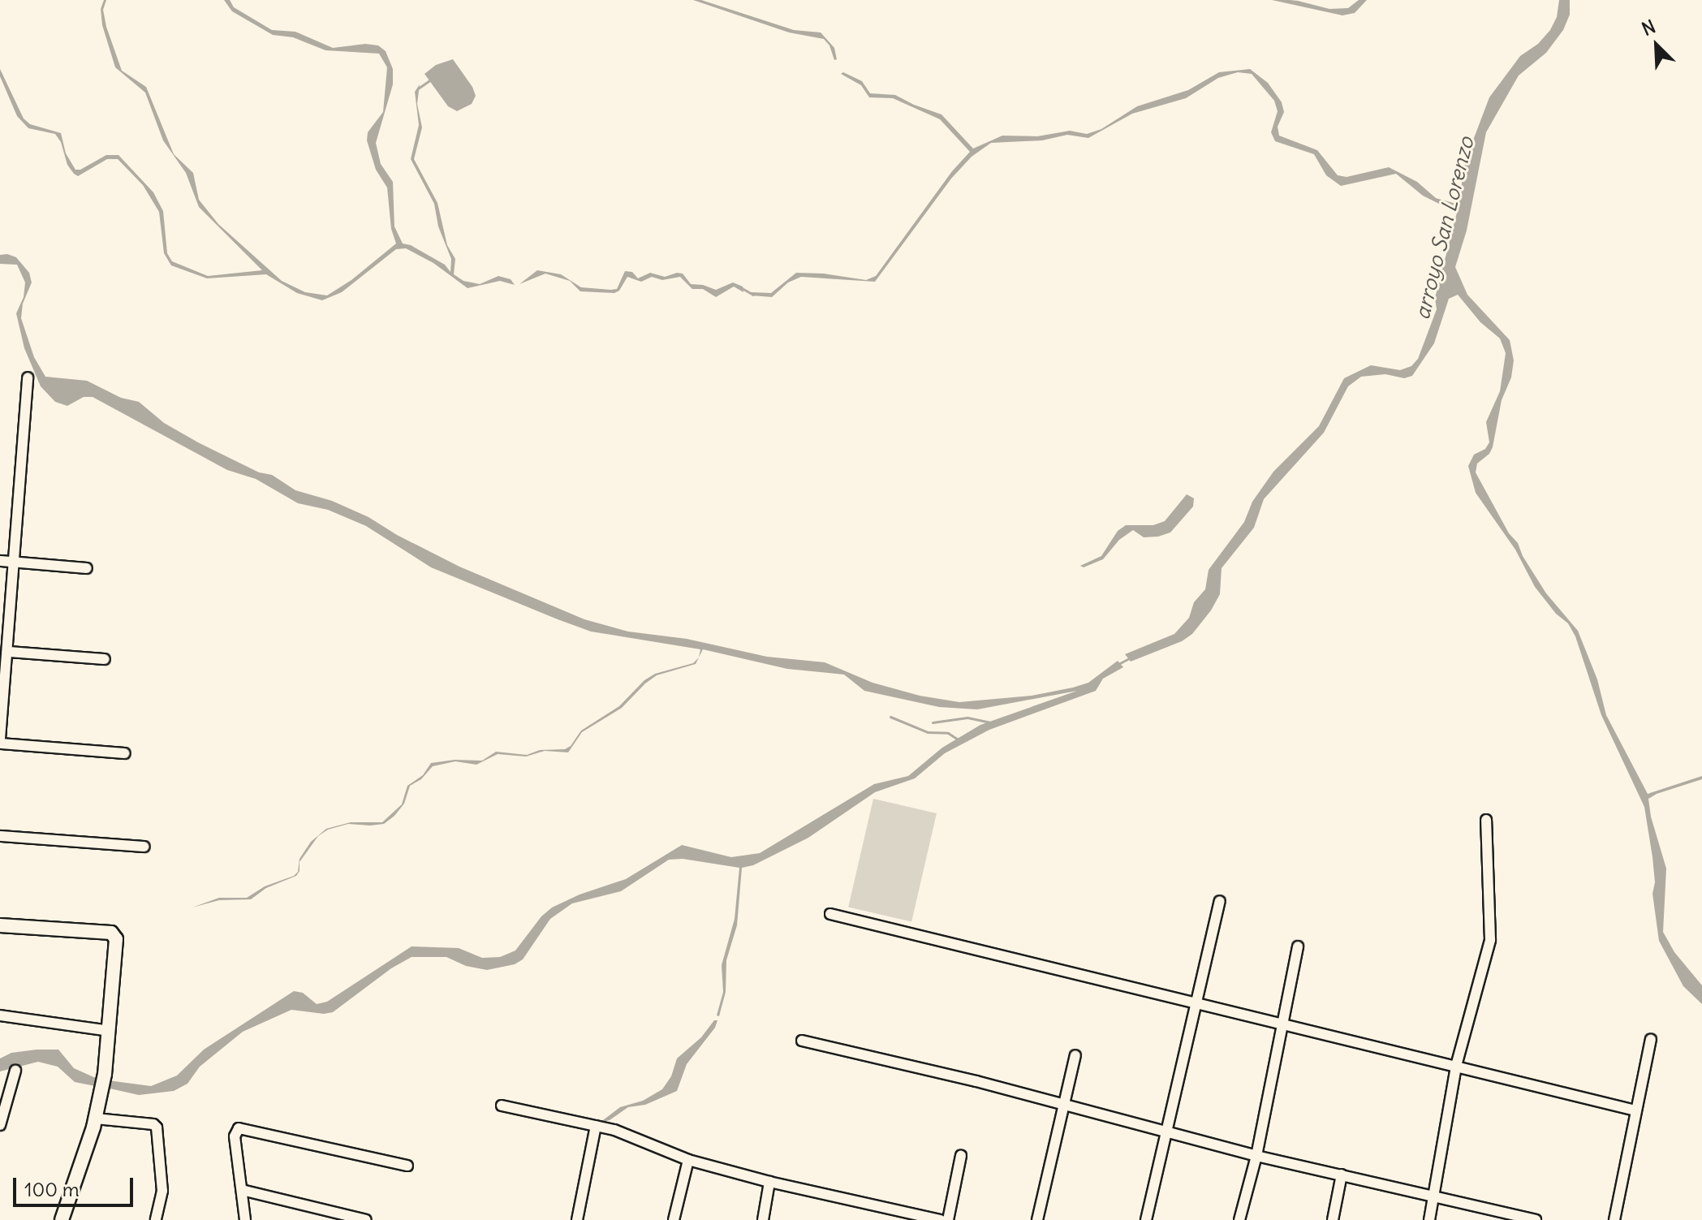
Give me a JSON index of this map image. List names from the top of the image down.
{
  "water": ["arroyo San Lorenzo"],
  "scale_bar": "100 m",
  "north": "top left"
}
